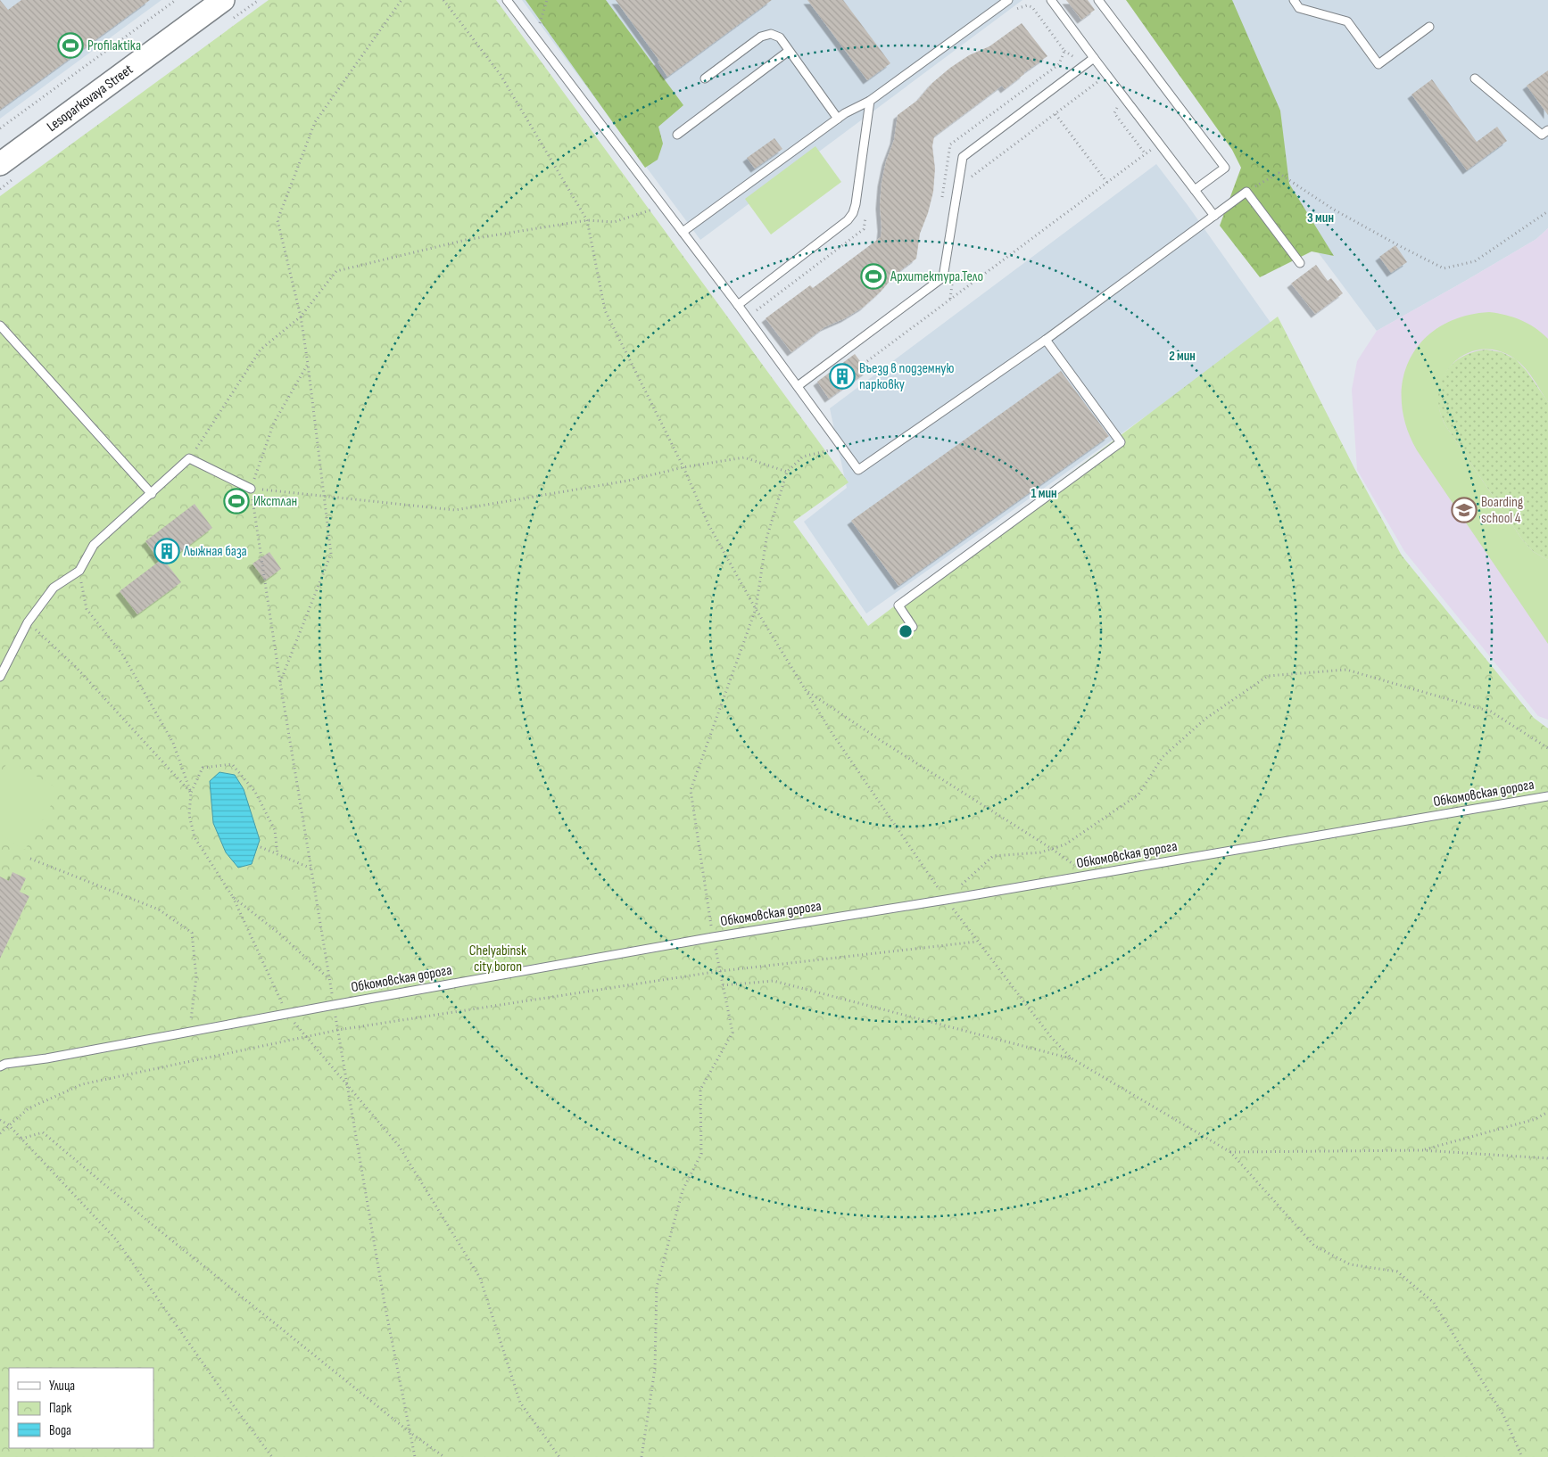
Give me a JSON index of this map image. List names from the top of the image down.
{
  "streets": {
    "main road": ["Lesoparkovaya Street"],
    "lane": ["Обкомовская дорога"]
  },
  "parks": ["Chelyabinsk city boron"],
  "places": {
    "sports": ["Profilaktika", "Архитектура.Тело", "Икстлан"],
    "building": ["Въезд в подземную парковку", "Лыжная база"],
    "school or university": ["Boarding school 4"]
  },
  "legend": ["Улица", "Парк", "Вода"],
  "rings": ["3 мин", "2 мин", "1 мин"]
}
